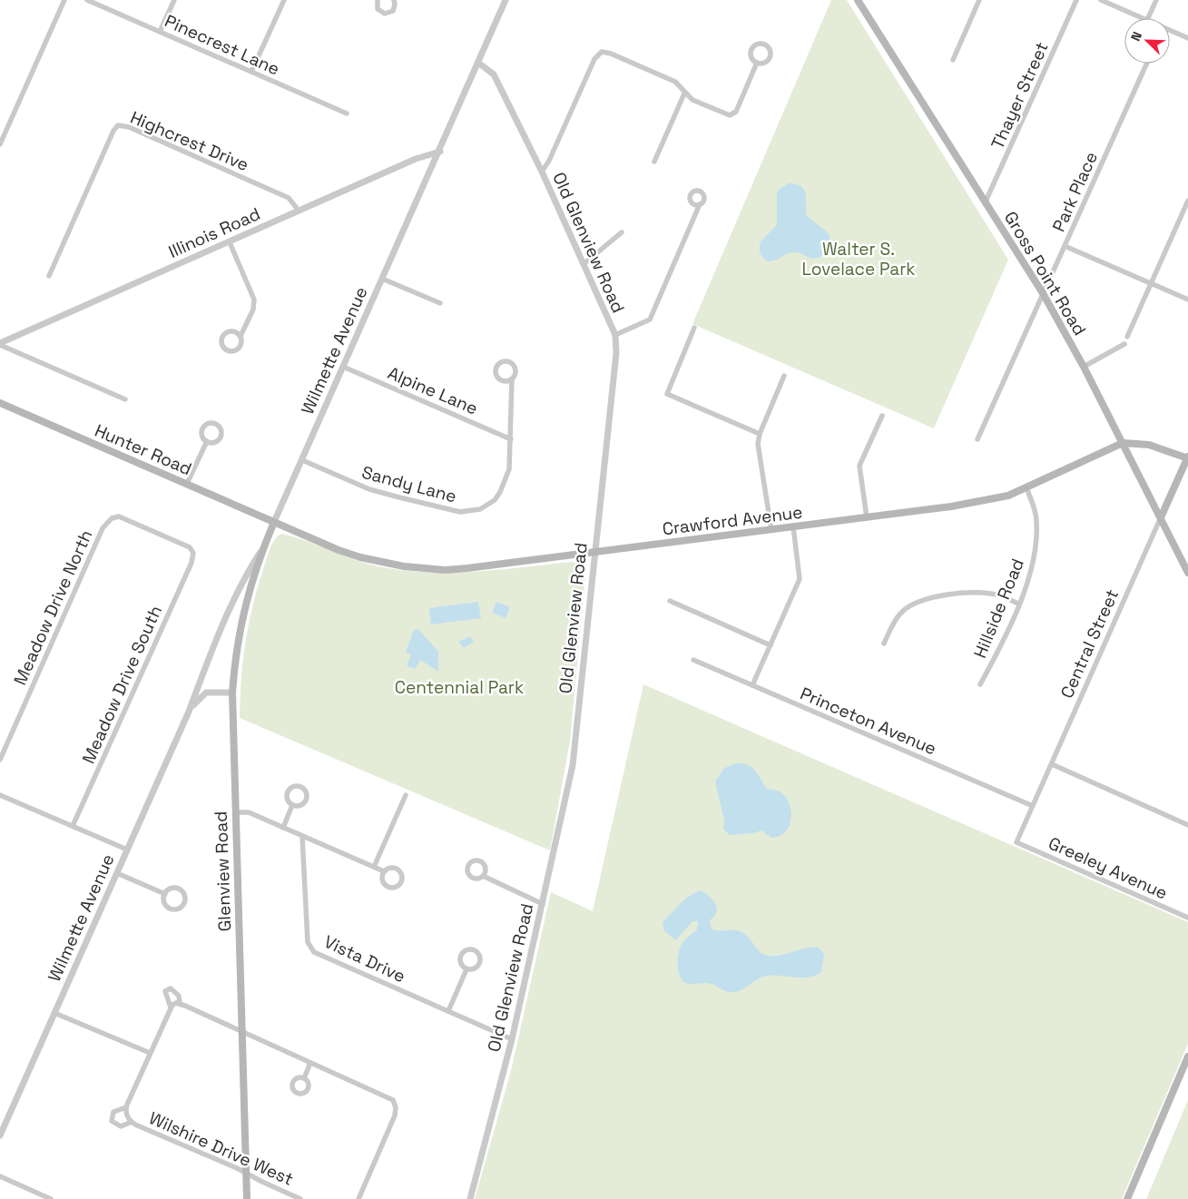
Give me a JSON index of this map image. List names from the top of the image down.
{
  "streets": {
    "main road": [
      "Gross Point Road",
      "Wilmette Avenue",
      "Hunter Road",
      "Crawford Avenue",
      "Central Street",
      "Glenview Road"
    ],
    "street": [
      "Pinecrest Lane",
      "Thayer Street",
      "Highcrest Drive",
      "Park Place",
      "Illinois Road",
      "Old Glenview Road",
      "Alpine Lane",
      "Sandy Lane",
      "Meadow Drive North",
      "Hillside Road",
      "Meadow Drive South",
      "Princeton Avenue",
      "Greeley Avenue",
      "Vista Drive",
      "Wilshire Drive West"
    ]
  },
  "crossings": [
    ["Thayer Street", "Gross Point Road"],
    ["Highcrest Drive", "Illinois Road"],
    ["Park Place", "Gross Point Road"],
    ["Illinois Road", "Wilmette Avenue"],
    ["Old Glenview Road", "Wilmette Avenue"],
    ["Old Glenview Road", "Crawford Avenue"],
    ["Old Glenview Road", "Vista Drive"],
    ["Gross Point Road", "Crawford Avenue"],
    ["Gross Point Road", "Central Street"],
    ["Wilmette Avenue", "Alpine Lane"],
    ["Wilmette Avenue", "Hunter Road"],
    ["Wilmette Avenue", "Sandy Lane"],
    ["Wilmette Avenue", "Crawford Avenue"],
    ["Wilmette Avenue", "Glenview Road"],
    ["Alpine Lane", "Sandy Lane"],
    ["Hunter Road", "Crawford Avenue"],
    ["Crawford Avenue", "Hillside Road"],
    ["Crawford Avenue", "Central Street"],
    ["Meadow Drive North", "Meadow Drive South"],
    ["Central Street", "Princeton Avenue"],
    ["Central Street", "Greeley Avenue"],
    ["Glenview Road", "Wilshire Drive West"]
  ],
  "parks": ["Walter S. Lovelace Park", "Centennial Park"],
  "north": "top left"
}
